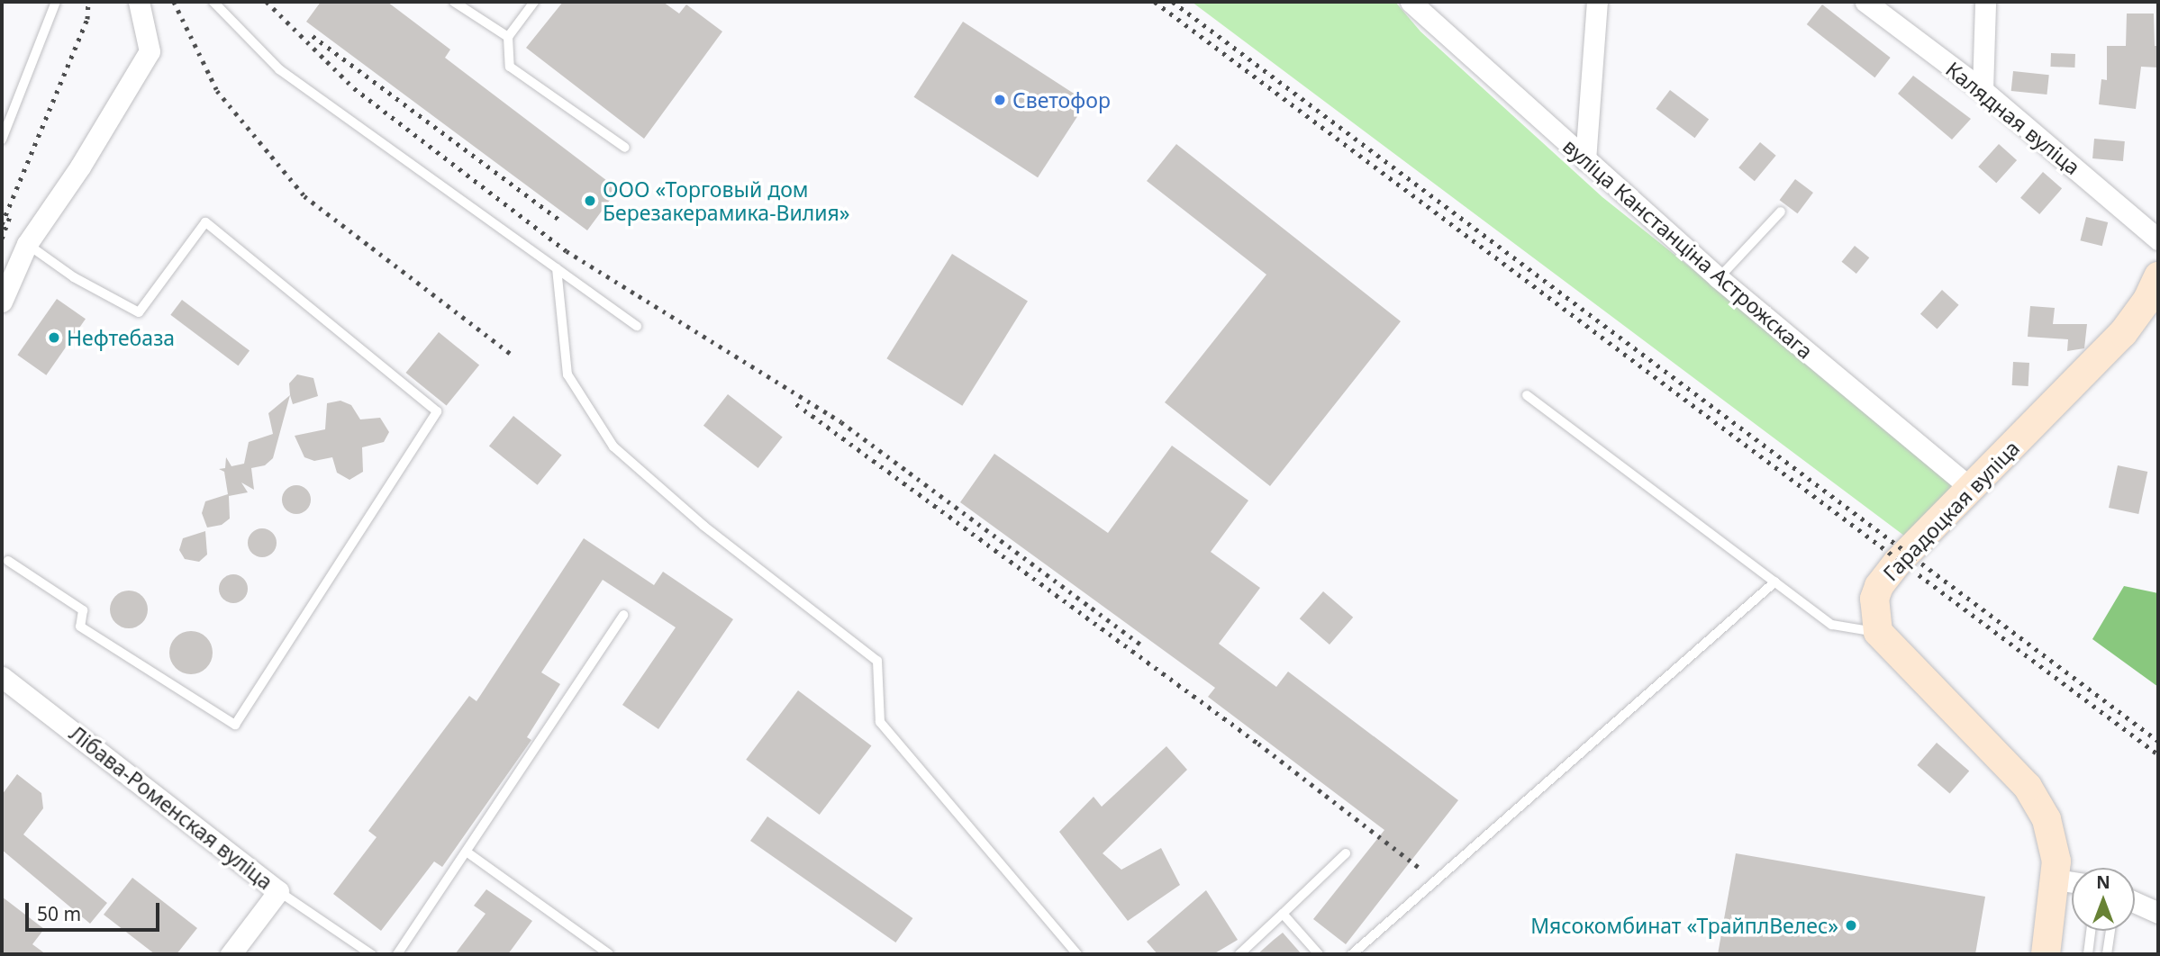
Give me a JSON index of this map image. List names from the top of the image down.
{
  "streets": {
    "street": [
      "Калядная вуліца",
      "вуліца Канстанціна Астрожскага",
      "Гарадоцкая вуліца",
      "Лібава-Роменская вуліца"
    ]
  },
  "crossings": [
    ["вуліца Канстанціна Астрожскага", "Гарадоцкая вуліца"]
  ],
  "places": [
    "Светофор",
    "ООО «Торговый дом Березакерамика-Вилия»",
    "Нефтебаза",
    "Мясокомбинат «ТрайплВелес»"
  ],
  "scale_bar": "50 m",
  "north": "top"
}
